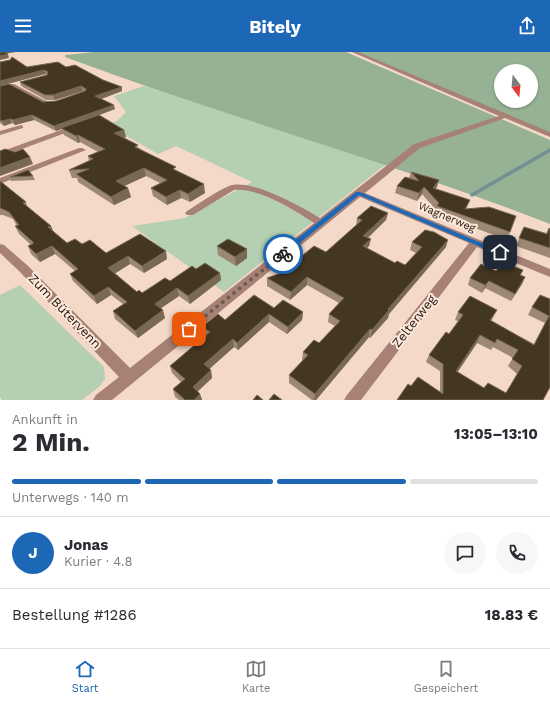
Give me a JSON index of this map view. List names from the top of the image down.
{
  "streets": {
    "street": ["Wagnerweg", "Zum Bütervenn", "Zelterweg"]
  },
  "crossings": [
    ["Wagnerweg", "Zelterweg"]
  ],
  "north": "bottom",
  "page": {
    "header": "Bitely",
    "heading": ["2 Min.", "Ankunft in", "13:05–13:10"],
    "panel": [
      "Jonas",
      "Kurier · 4.8",
      "Bestellung #1286",
      "18.83 €"
    ],
    "bar": "Unterwegs · 140 m",
    "round": "J",
    "tabs": ["Start", "Karte", "Gespeichert"]
  }
}
